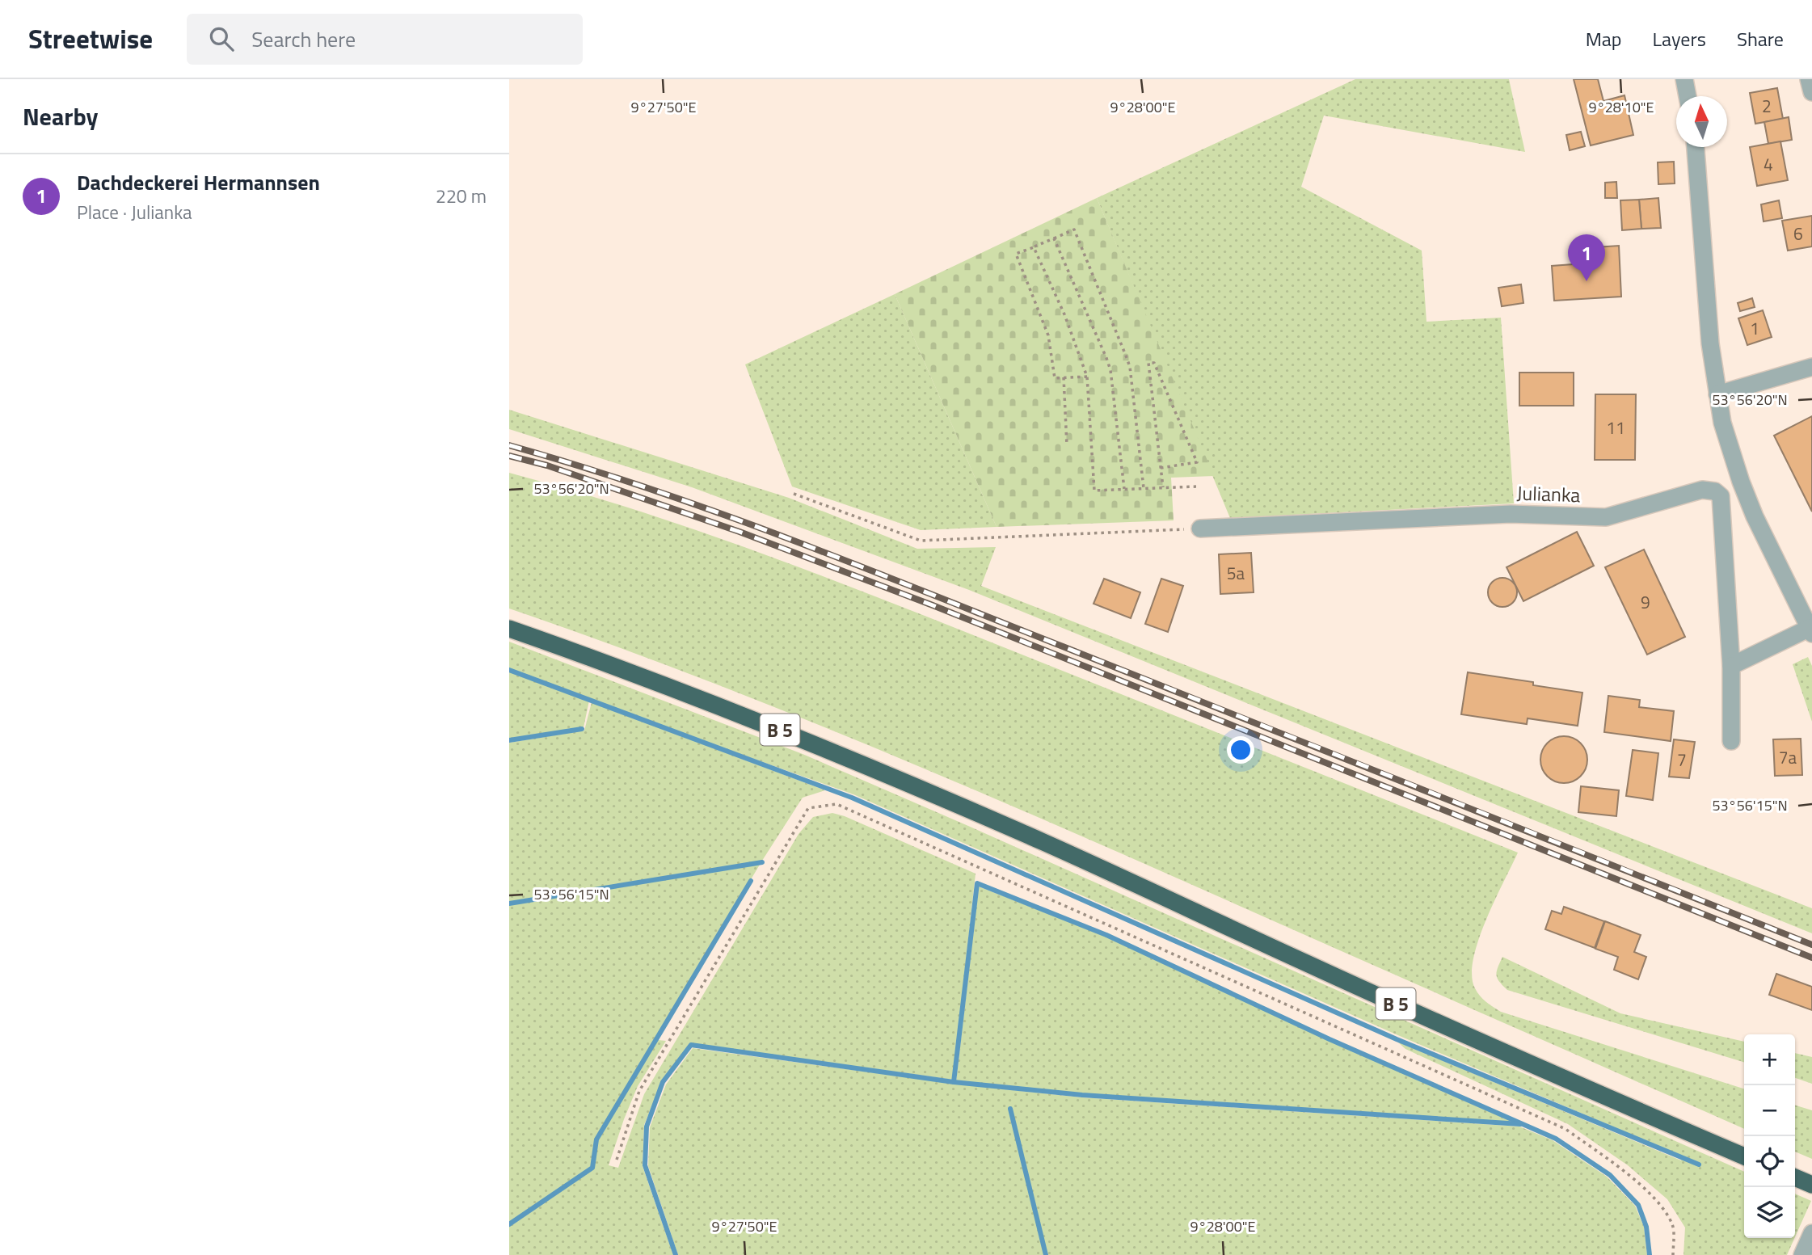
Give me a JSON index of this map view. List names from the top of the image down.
{
  "streets": {
    "highway": ["B 5"],
    "street": ["Julianka"]
  },
  "house_numbers": [
    "2",
    "4",
    "6",
    "1",
    "11",
    "5a",
    "9",
    "7a",
    "7"
  ],
  "north": "top",
  "page": {
    "header": "Streetwise",
    "search": "Search here",
    "nav": ["Map", "Layers", "Share"],
    "heading": "Nearby",
    "list": [
      {
        "mark": "1",
        "name": "Dachdeckerei Hermannsen",
        "note": "Place · Julianka",
        "value": "220 m"
      }
    ],
    "pins": "1",
    "map_buttons": ["+", "−"]
  },
  "coordinates": [
    "9°27'50\"E",
    "9°28'00\"E",
    "9°28'10\"E",
    "53°56'20\"N",
    "53°56'15\"N"
  ]
}
